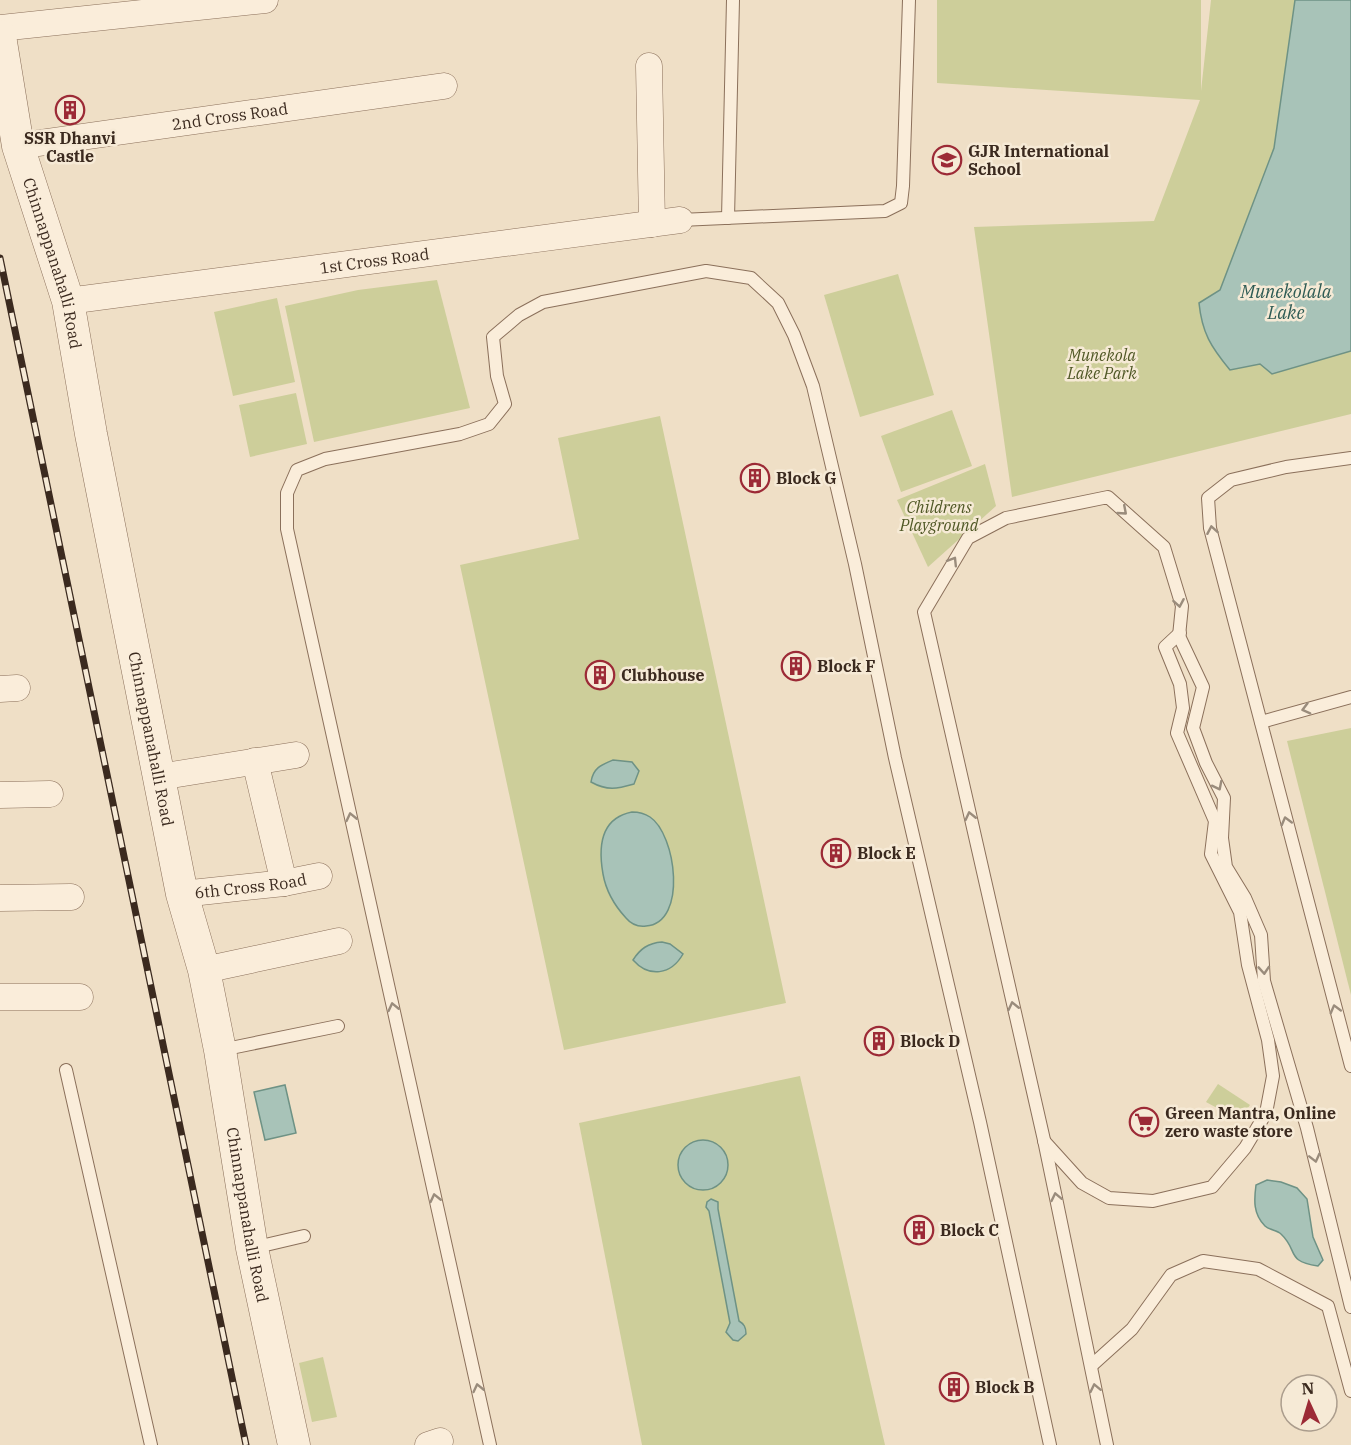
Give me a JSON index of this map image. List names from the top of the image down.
{
  "streets": {
    "street": [
      "2nd Cross Road",
      "1st Cross Road",
      "Chinnappanahalli Road",
      "6th Cross Road"
    ]
  },
  "crossings": [
    ["2nd Cross Road", "Chinnappanahalli Road"],
    ["1st Cross Road", "Chinnappanahalli Road"],
    ["Chinnappanahalli Road", "6th Cross Road"]
  ],
  "water": ["Munekolala Lake"],
  "parks": ["Munekola Lake Park", "Childrens Playground"],
  "places": {
    "building": [
      "SSR Dhanvi Castle",
      "Block G",
      "Block F",
      "Clubhouse",
      "Block E",
      "Block D",
      "Block C",
      "Block B"
    ],
    "school or university": ["GJR International School"],
    "supermarket": ["Green Mantra, Online zero waste store"]
  },
  "north": "top"
}
